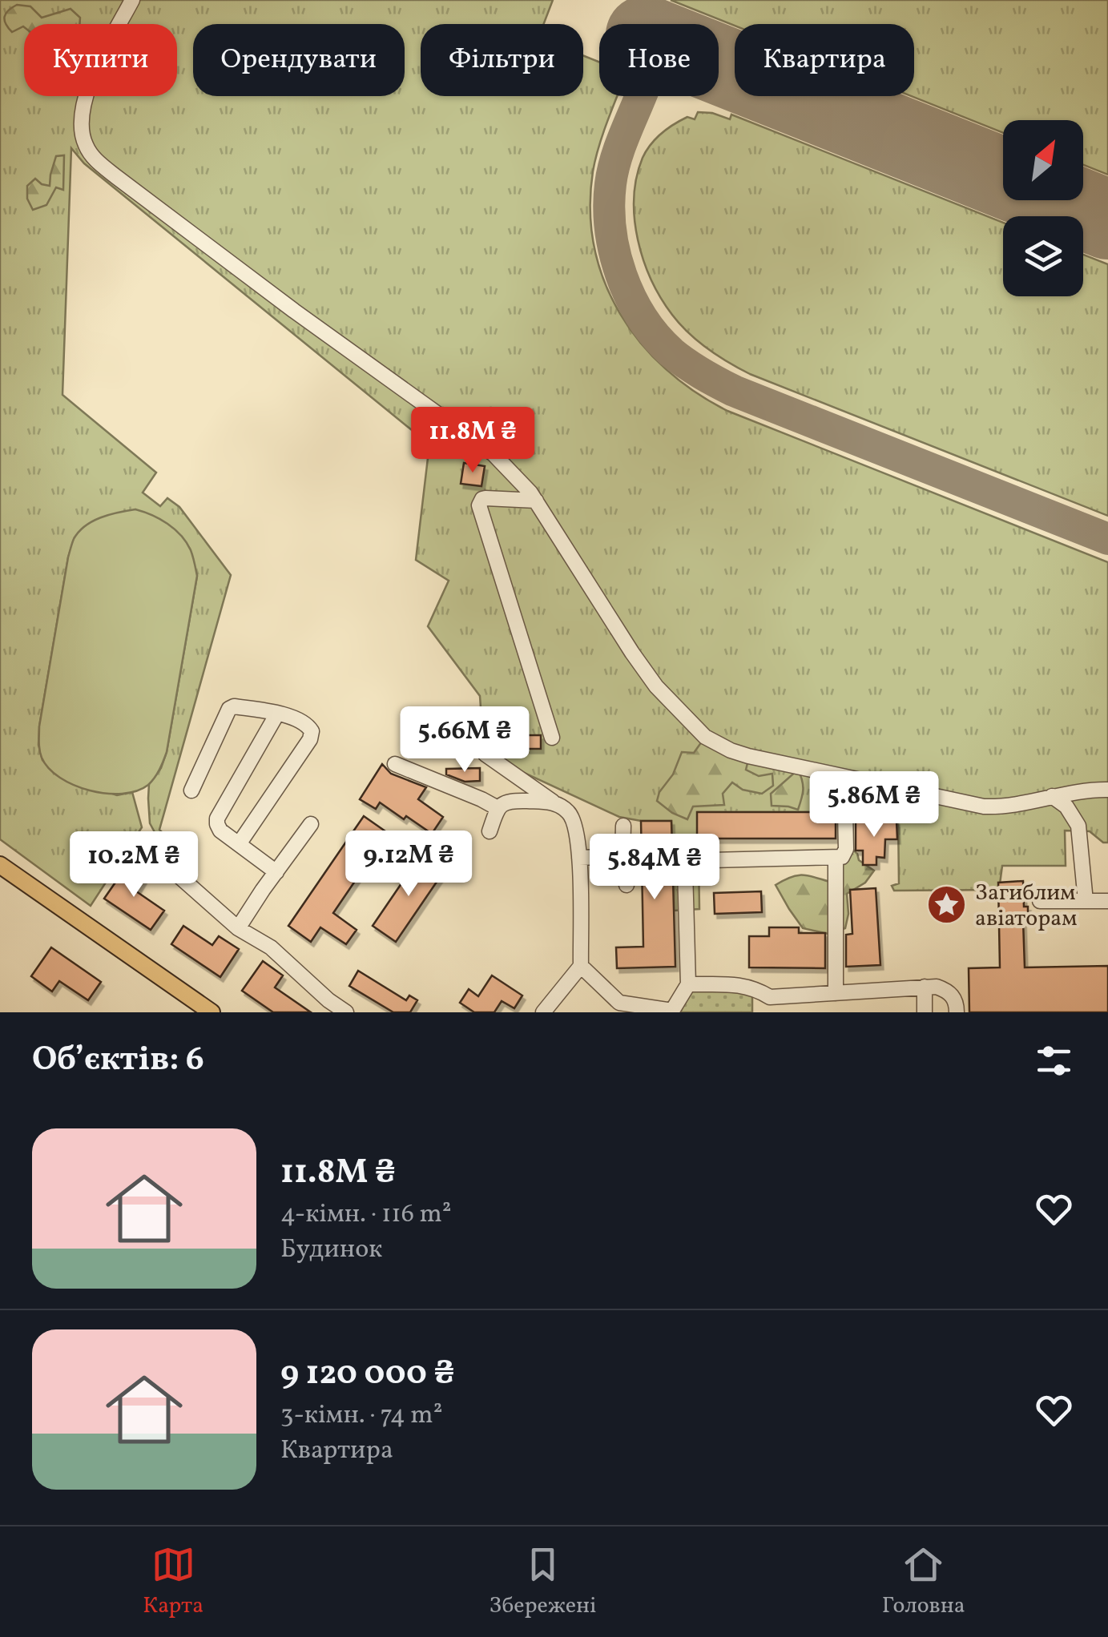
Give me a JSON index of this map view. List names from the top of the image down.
{
  "places": {
    "place": ["Загиблим авіаторам"]
  },
  "north": "top right",
  "page": {
    "chip": [
      "Купити",
      "Орендувати",
      "Фільтри",
      "Нове",
      "Квартира"
    ],
    "price": [
      "11.8M ₴",
      "5.66M ₴",
      "5.86M ₴",
      "9.12M ₴",
      "10.2M ₴",
      "5.84M ₴"
    ],
    "heading": "Об’єктів: 6",
    "list": [
      {
        "name": "11.8M ₴",
        "note": "4-кімн. · 116 m² · Будинок"
      },
      {
        "name": "9 120 000 ₴",
        "note": "3-кімн. · 74 m² · Квартира"
      }
    ],
    "tabs": ["Карта", "Збережені", "Головна"]
  }
}
